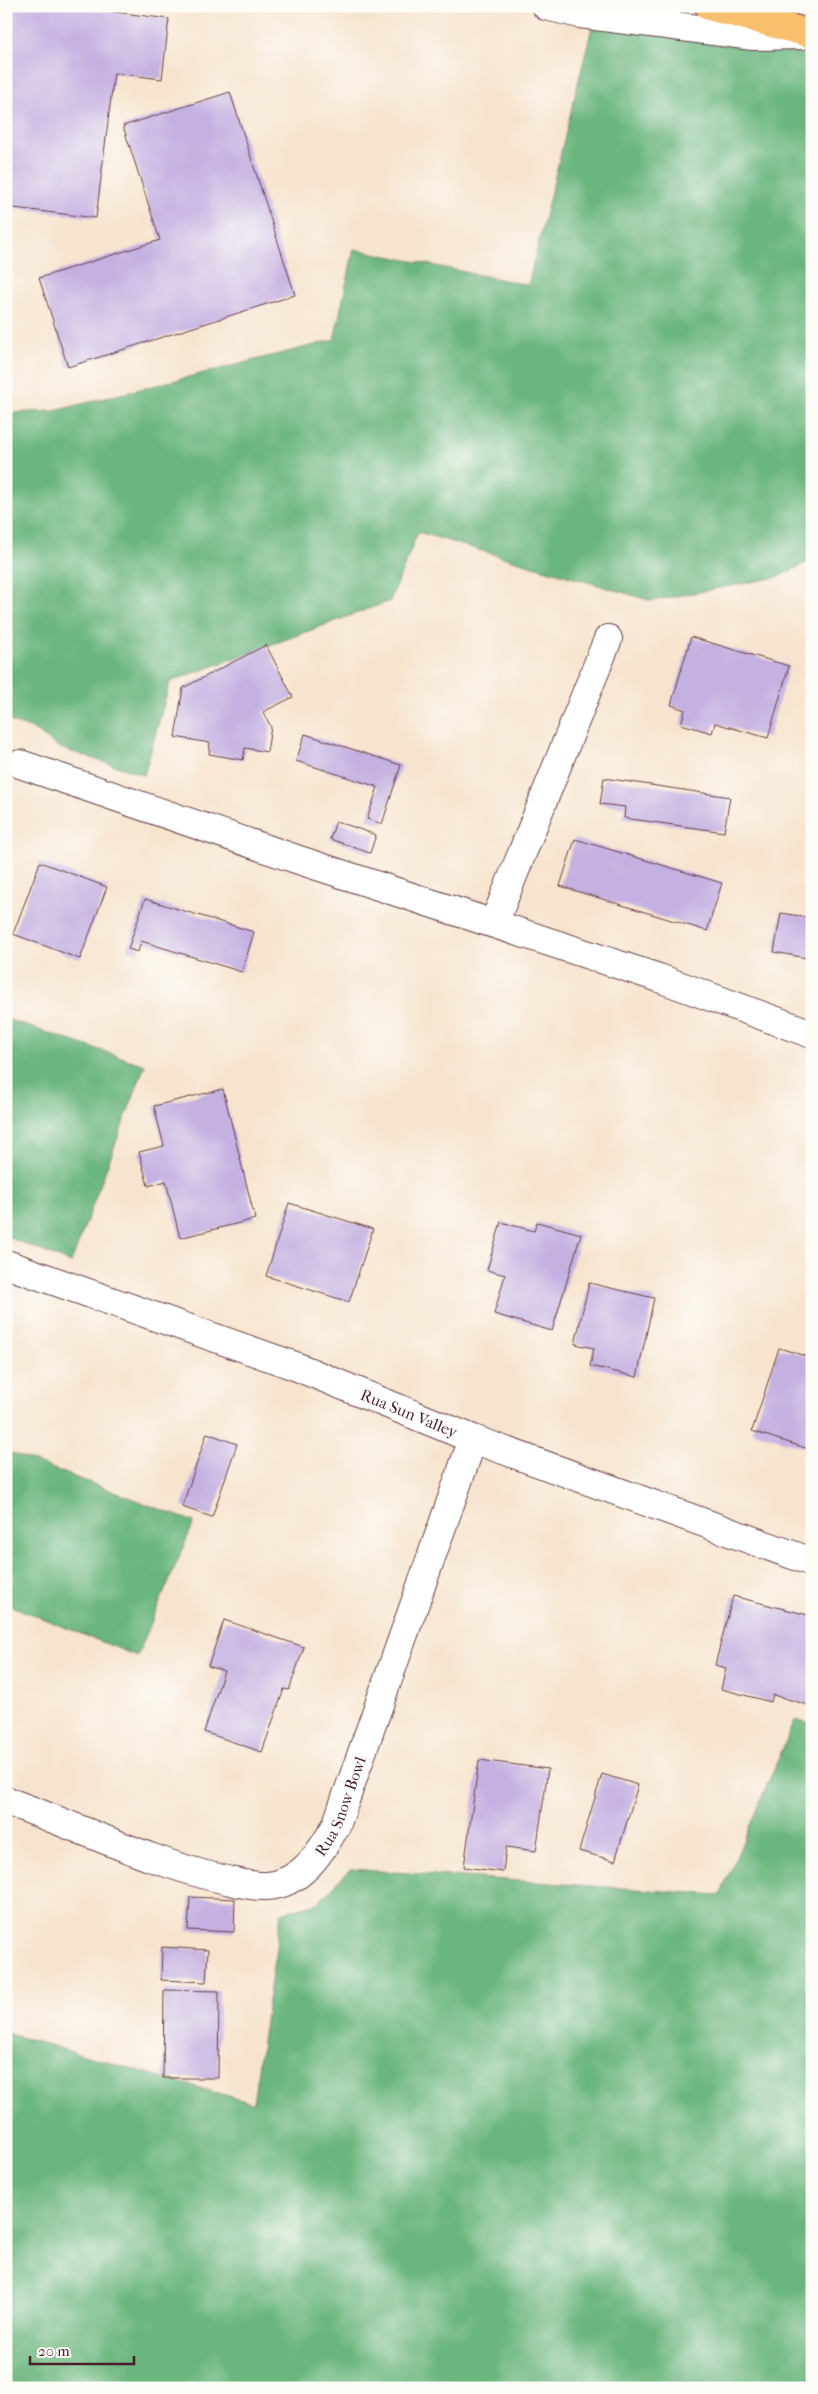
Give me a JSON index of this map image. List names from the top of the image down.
{
  "streets": {
    "street": ["Rua Sun Valley", "Rua Snow Bowl"]
  },
  "crossings": [
    ["Rua Sun Valley", "Rua Snow Bowl"]
  ],
  "scale_bar": "20 m"
}
